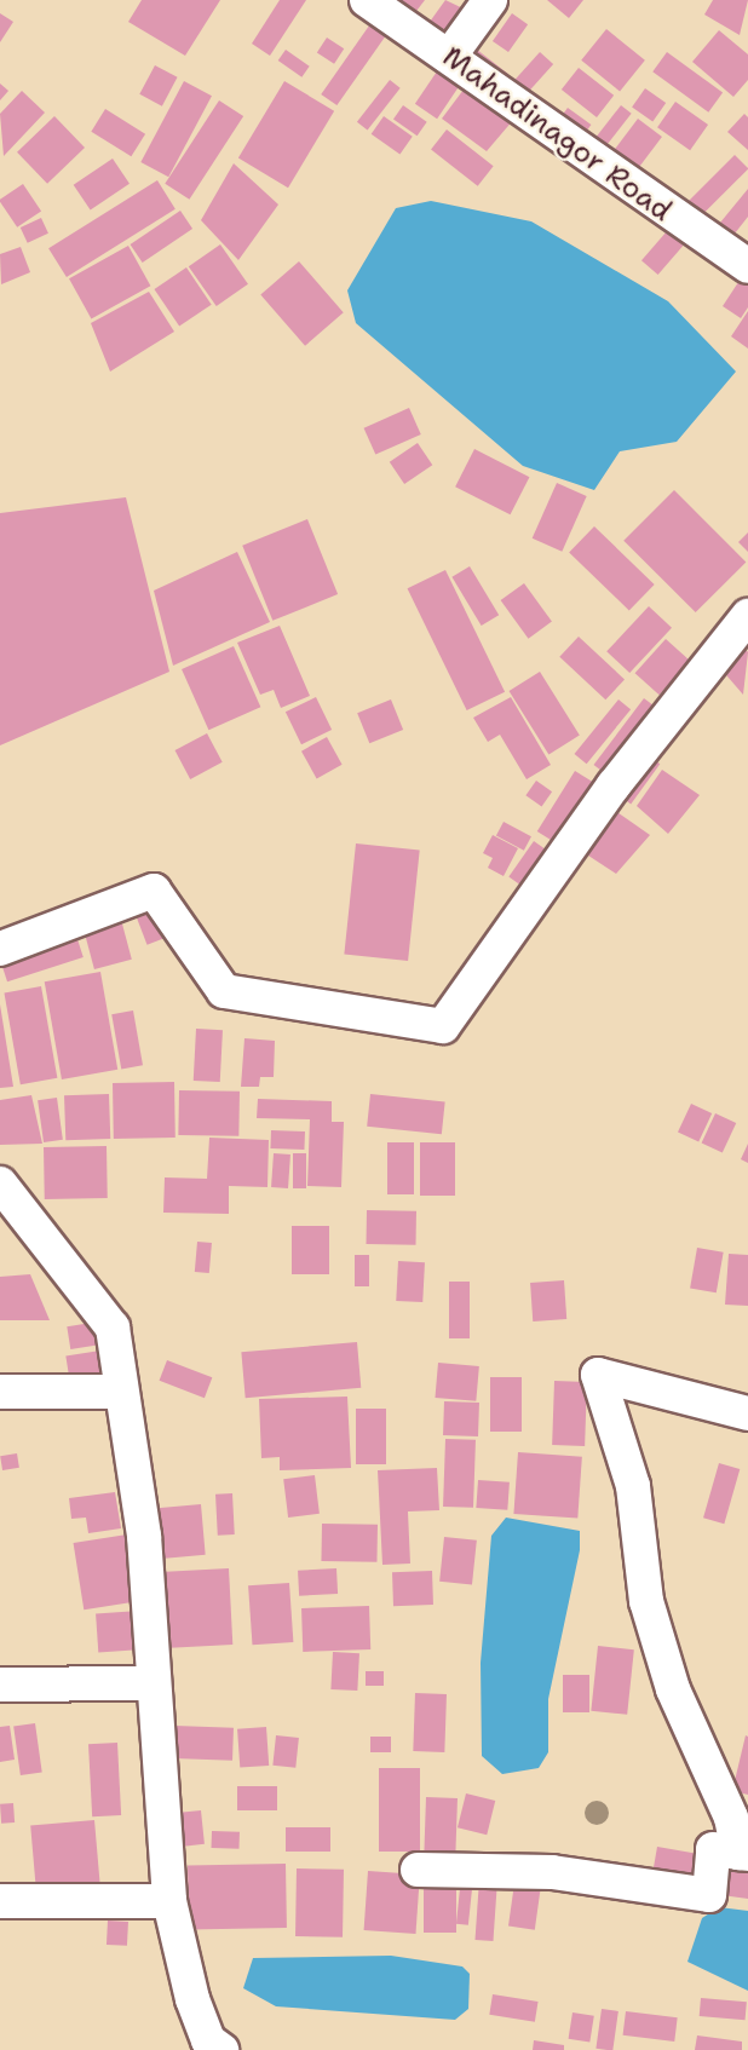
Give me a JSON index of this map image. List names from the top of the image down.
{
  "streets": {
    "street": ["Mahadinagor Road"]
  }
}
